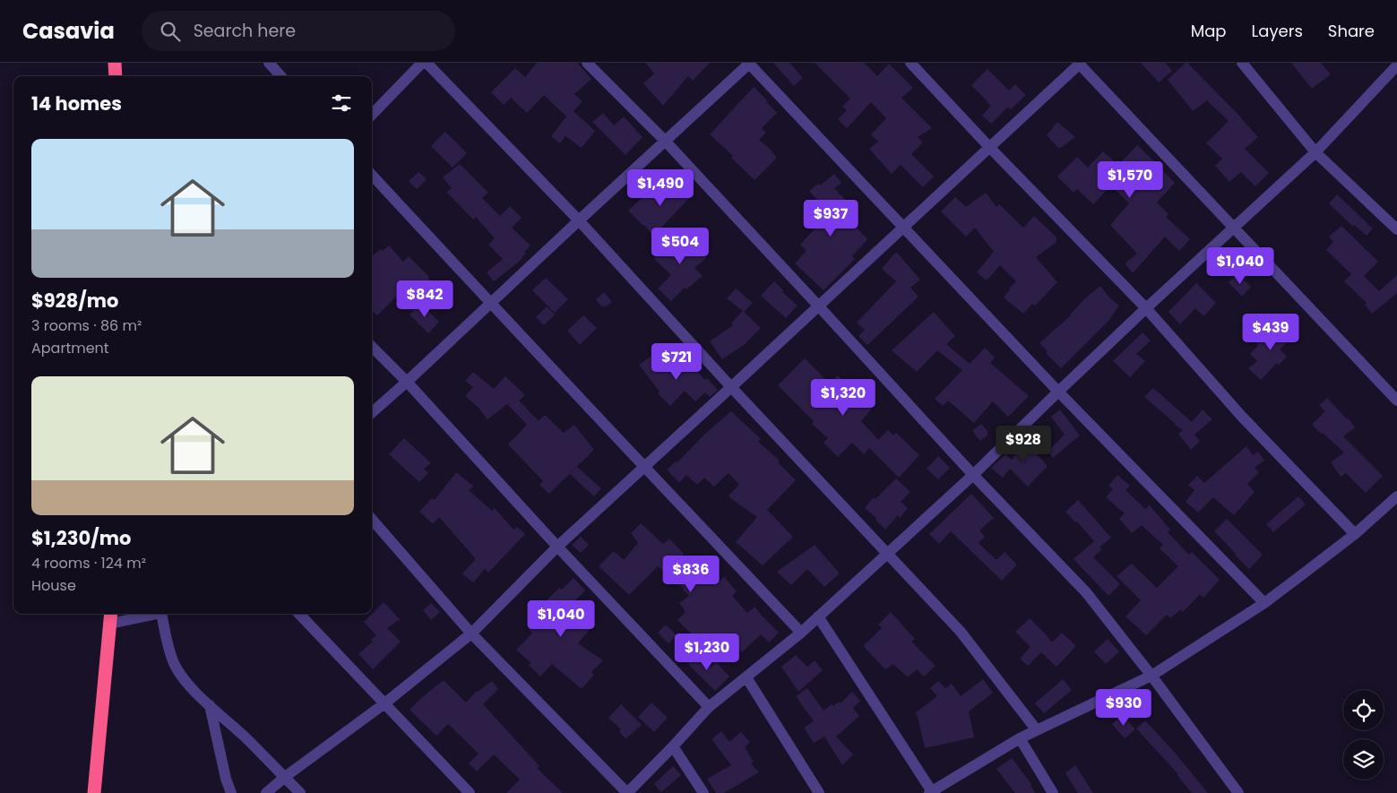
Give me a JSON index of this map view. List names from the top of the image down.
{
  "page": {
    "header": "Casavia",
    "search": "Search here",
    "nav": ["Map", "Layers", "Share"],
    "heading": "14 homes",
    "list": [
      {
        "name": "$928/mo",
        "note": "3 rooms · 86 m² · Apartment"
      },
      {
        "name": "$1,230/mo",
        "note": "4 rooms · 124 m² · House"
      }
    ],
    "price": [
      "$1,570",
      "$1,490",
      "$937",
      "$504",
      "$1,040",
      "$842",
      "$439",
      "$721",
      "$1,320",
      "$928",
      "$836",
      "$1,040",
      "$1,230",
      "$930"
    ]
  }
}
